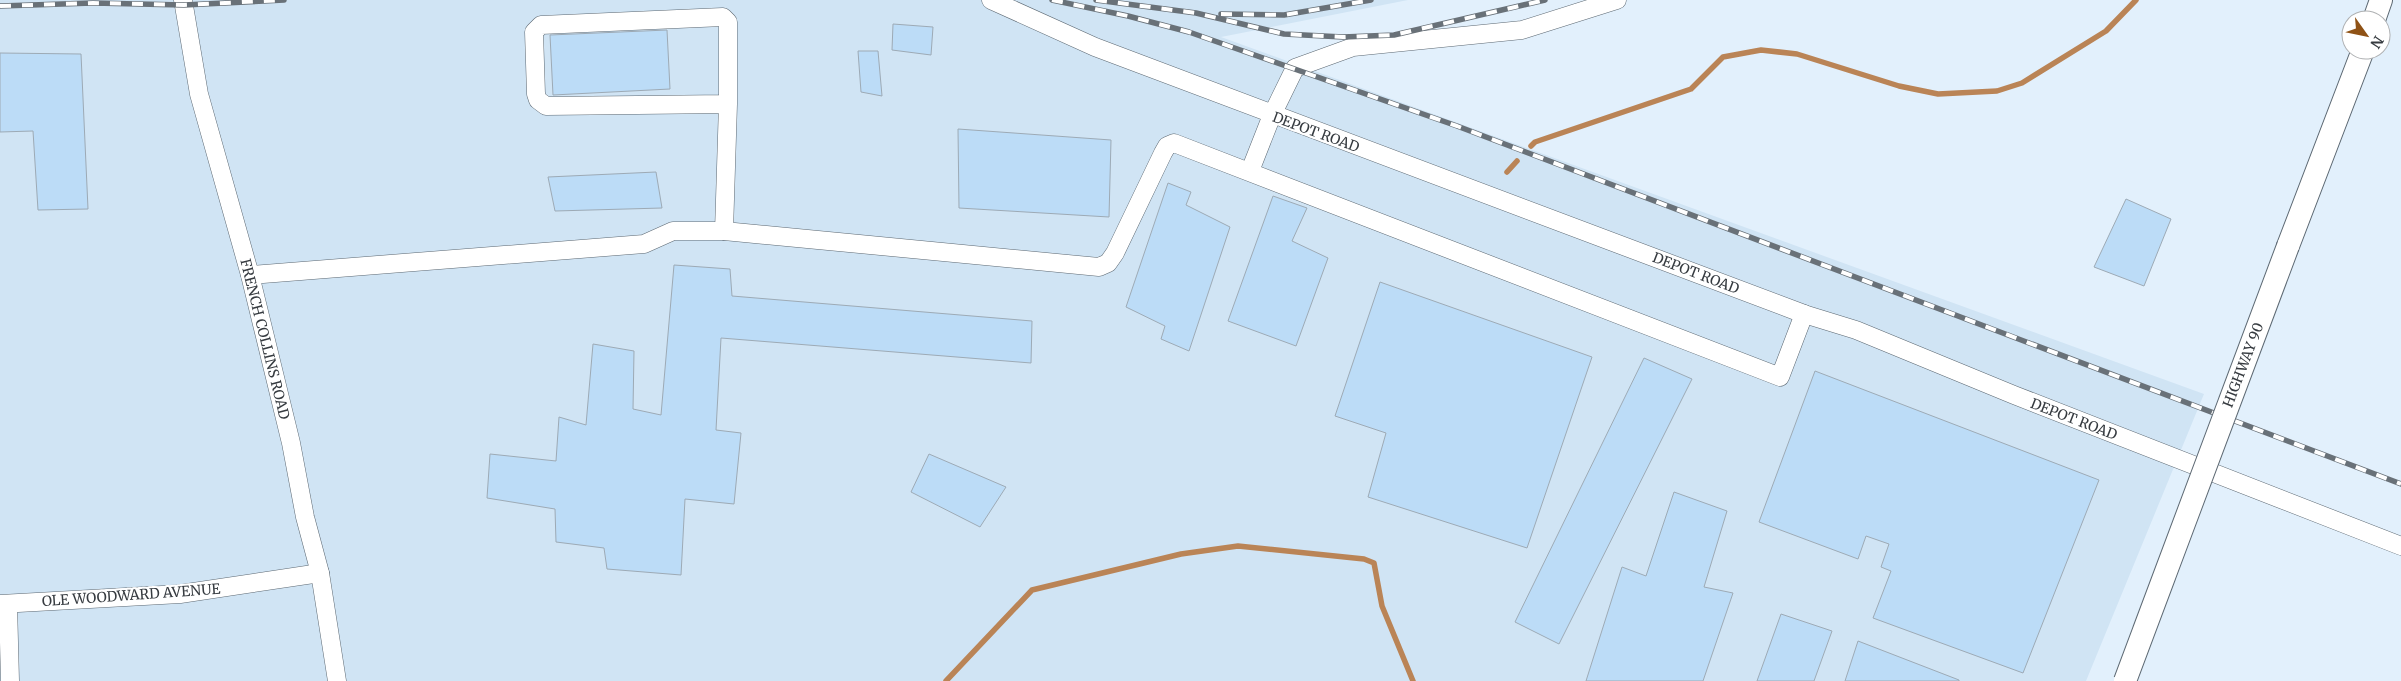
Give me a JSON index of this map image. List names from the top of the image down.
{
  "streets": {
    "main road": ["HIGHWAY 90"],
    "street": ["DEPOT ROAD", "FRENCH COLLINS ROAD", "OLE WOODWARD AVENUE"]
  },
  "crossings": [
    ["FRENCH COLLINS ROAD", "OLE WOODWARD AVENUE"]
  ],
  "north": "bottom right"
}
